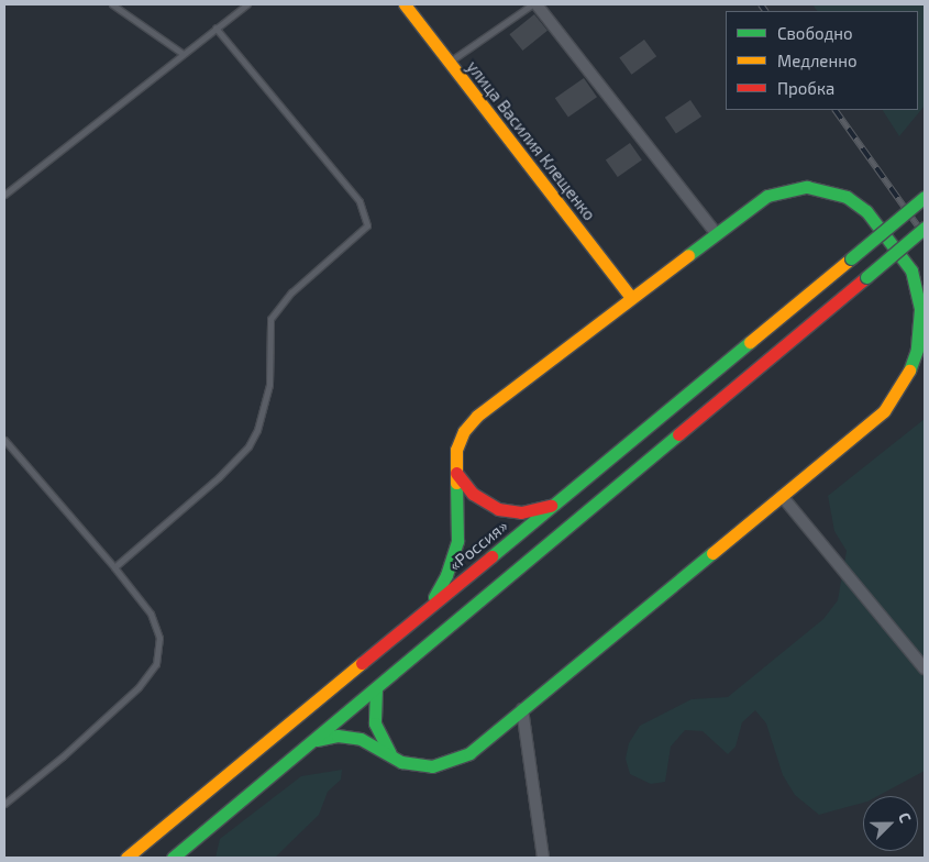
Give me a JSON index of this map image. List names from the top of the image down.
{
  "streets": {
    "main road": ["улица Василия Клещенко", "«Россия»"]
  },
  "legend": ["Свободно", "Медленно", "Пробка"],
  "north": "top right"
}
